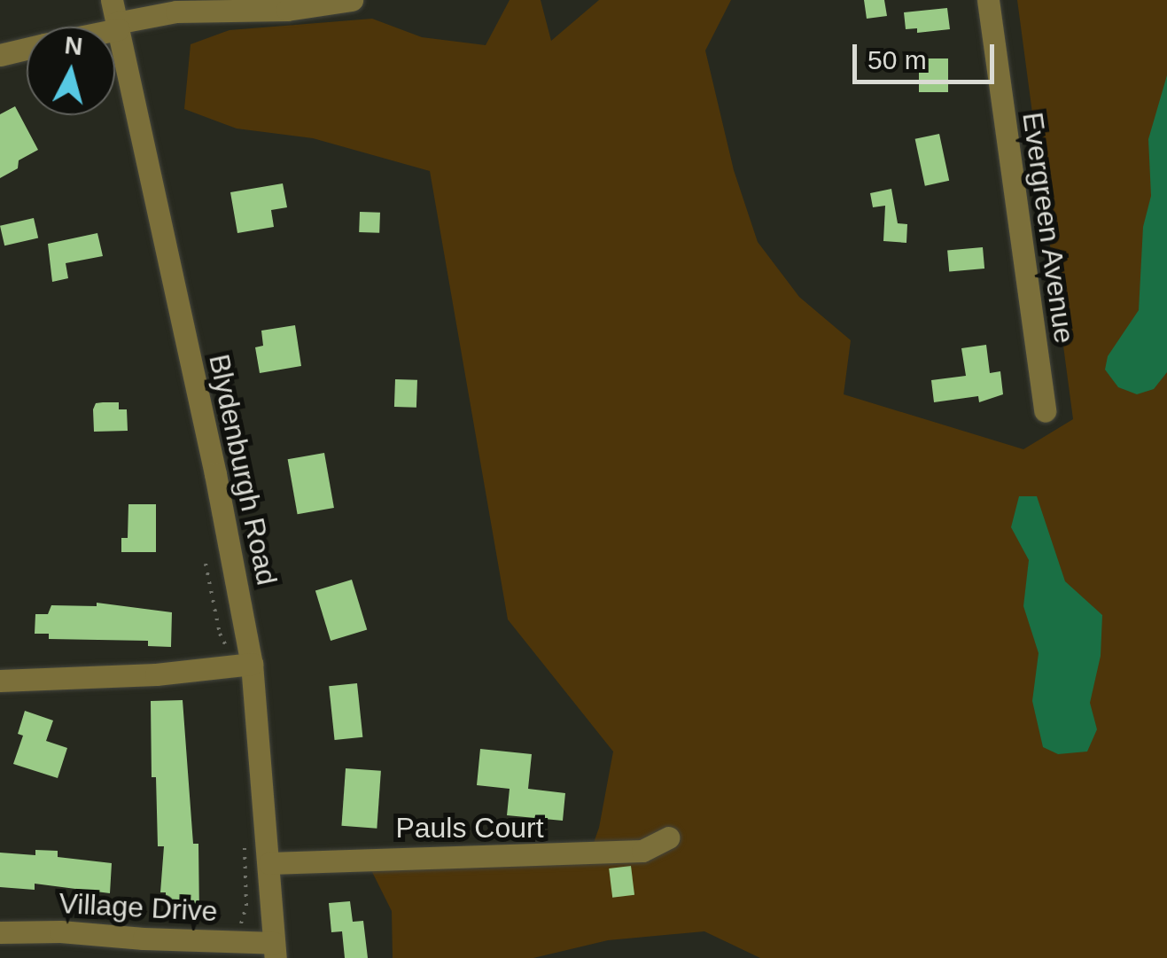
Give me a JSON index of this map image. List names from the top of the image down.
{
  "streets": {
    "street": [
      "Evergreen Avenue",
      "Blydenburgh Road",
      "Pauls Court",
      "Village Drive"
    ]
  },
  "crossings": [
    ["Blydenburgh Road", "Pauls Court"],
    ["Blydenburgh Road", "Village Drive"]
  ],
  "scale_bar": "50 m",
  "north": "top"
}
